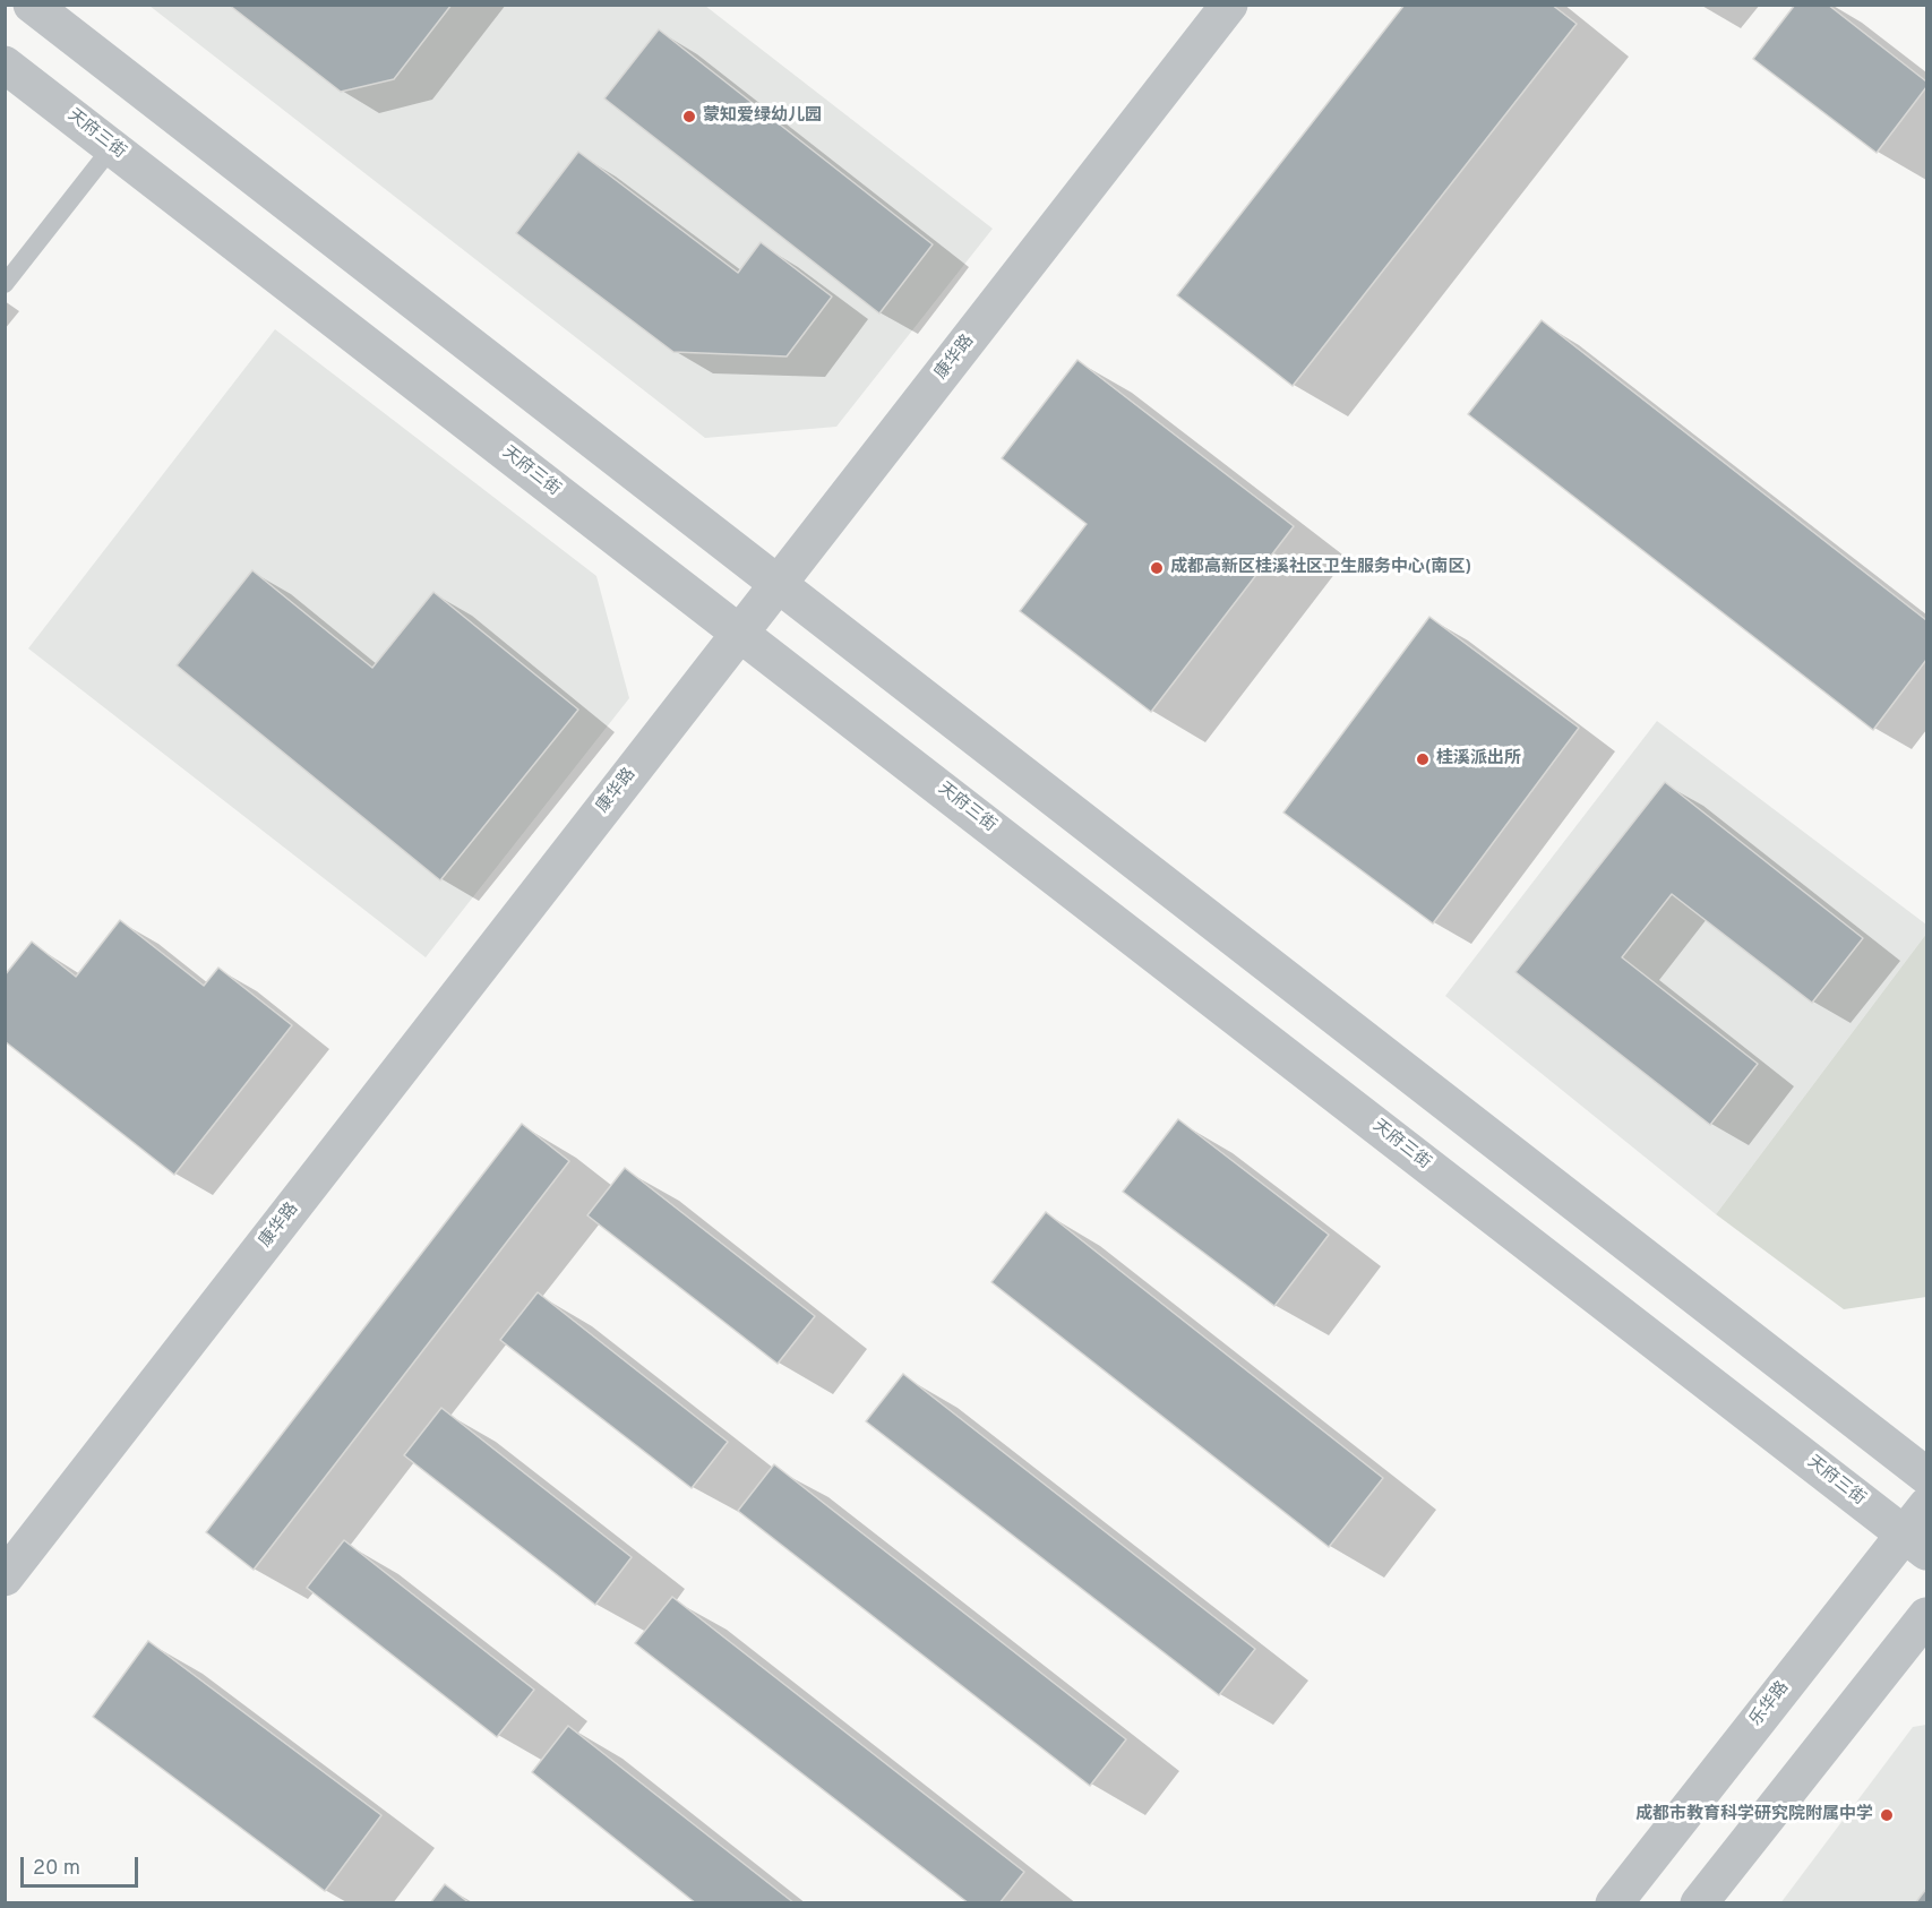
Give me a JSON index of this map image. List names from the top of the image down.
{
  "streets": {
    "street": ["天府三街", "康华路", "乐华路"]
  },
  "crossings": [
    ["天府三街", "康华路"],
    ["天府三街", "乐华路"]
  ],
  "places": [
    "蒙知爱绿幼儿园",
    "成都高新区桂溪社区卫生服务中心(南区)",
    "桂溪派出所",
    "成都市教育科学研究院附属中学"
  ],
  "scale_bar": "20 m"
}
